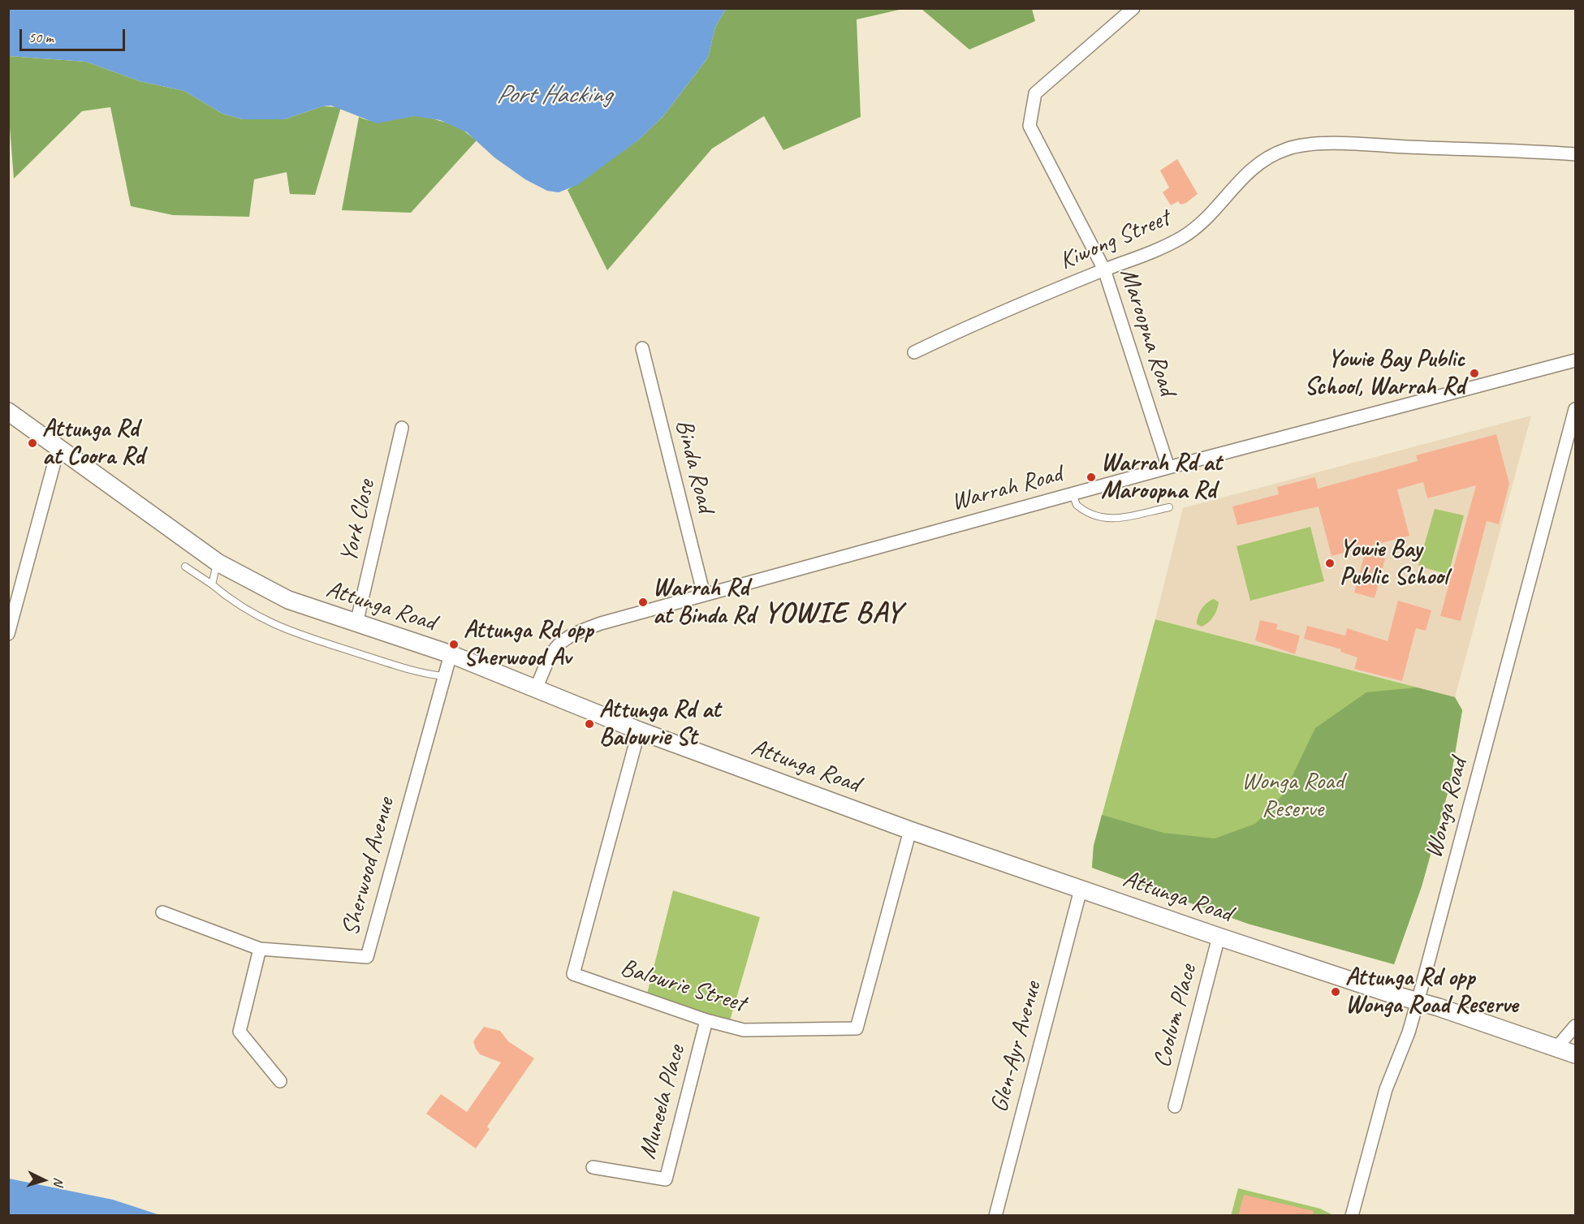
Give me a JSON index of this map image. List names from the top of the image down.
{
  "streets": {
    "street": [
      "Kiwong Street",
      "Maroopna Road",
      "Binda Road",
      "Warrah Road",
      "York Close",
      "Attunga Road",
      "Wonga Road",
      "Sherwood Avenue",
      "Balowrie Street",
      "Coolum Place",
      "Glen-Ayr Avenue",
      "Muneela Place"
    ]
  },
  "crossings": [
    ["Kiwong Street", "Maroopna Road"],
    ["Maroopna Road", "Warrah Road"],
    ["Binda Road", "Warrah Road"],
    ["Warrah Road", "Attunga Road"],
    ["York Close", "Attunga Road"],
    ["Attunga Road", "Wonga Road"],
    ["Attunga Road", "Sherwood Avenue"],
    ["Attunga Road", "Balowrie Street"],
    ["Attunga Road", "Coolum Place"],
    ["Attunga Road", "Glen-Ayr Avenue"],
    ["Balowrie Street", "Muneela Place"]
  ],
  "districts": ["YOWIE BAY"],
  "water": ["Port Hacking"],
  "parks": ["Wonga Road Reserve"],
  "places": [
    "Yowie Bay Public School, Warrah Rd",
    "Attunga Rd at Coora Rd",
    "Warrah Rd at Maroopna Rd",
    "Yowie Bay Public School",
    "Warrah Rd at Binda Rd",
    "Attunga Rd opp Sherwood Av",
    "Attunga Rd at Balowrie St",
    "Attunga Rd opp Wonga Road Reserve"
  ],
  "scale_bar": "50 m",
  "north": "right"
}
